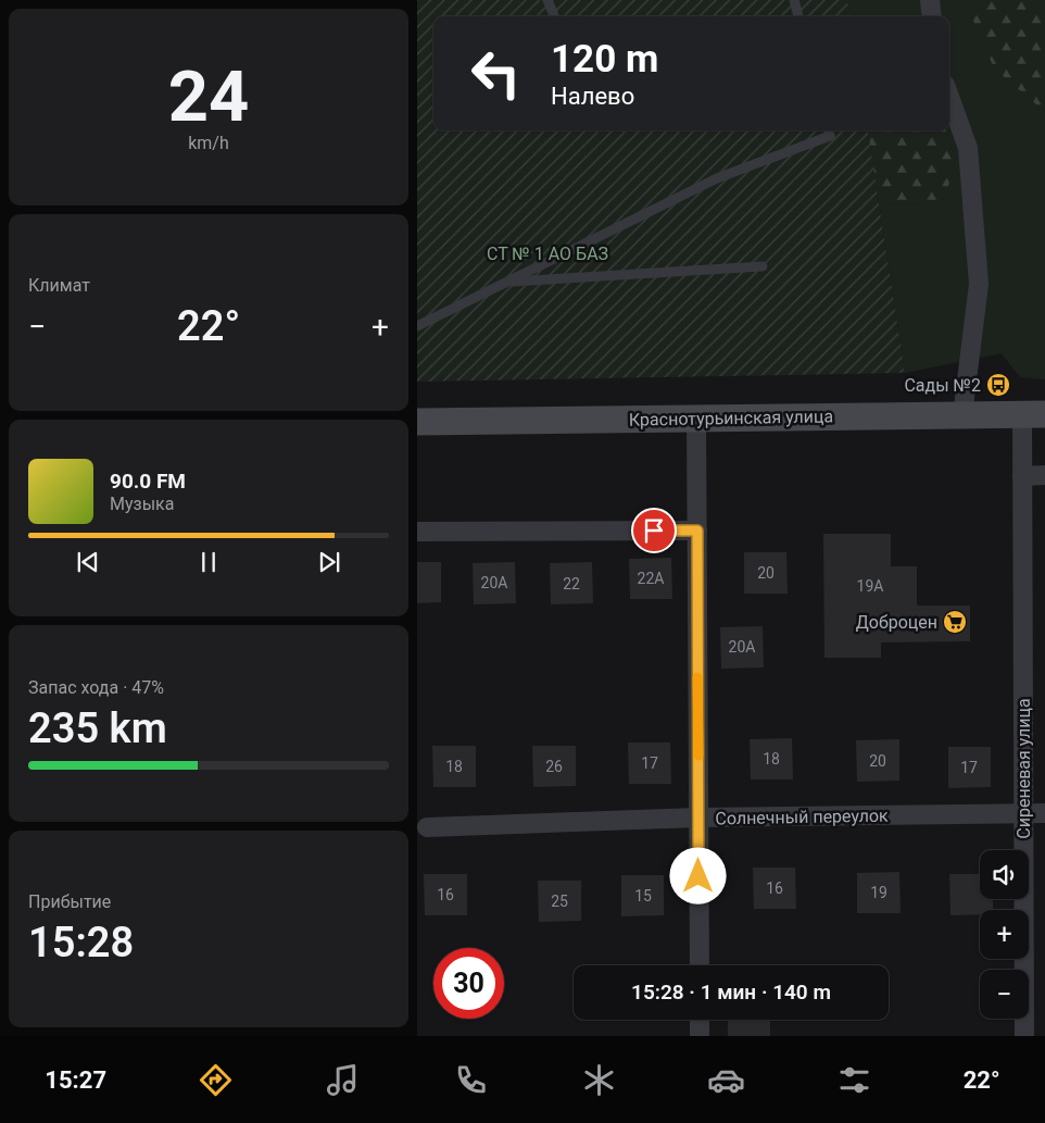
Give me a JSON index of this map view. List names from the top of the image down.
{
  "streets": {
    "main road": ["Краснотурьинская улица"],
    "street": ["Сиреневая улица", "Солнечный переулок"]
  },
  "crossings": [
    ["Краснотурьинская улица", "Сиреневая улица"],
    ["Сиреневая улица", "Солнечный переулок"]
  ],
  "parks": ["СТ № 1 АО БАЗ"],
  "places": {
    "bus stop": ["Сады №2"],
    "supermarket": ["Доброцен"]
  },
  "house_numbers": [
    "20",
    "22А",
    "20А",
    "22",
    "19А",
    "20А",
    "18",
    "20",
    "17",
    "18",
    "26",
    "17",
    "16",
    "19",
    "16",
    "15",
    "25"
  ],
  "page": {
    "tile": [
      ["24", "km/h"],
      "Климат",
      ["Запас хода · 47%", "235 km"],
      ["Прибытие", "15:28"]
    ],
    "turn": ["120 m", "Налево"],
    "heat": ["−", "22°", "+"],
    "song": ["90.0 FM", "Музыка"],
    "map_buttons": ["+", "−"],
    "limit": "30",
    "trip": "15:28 · 1 мин · 140 m",
    "tabs": ["15:27", "22°"]
  }
}
